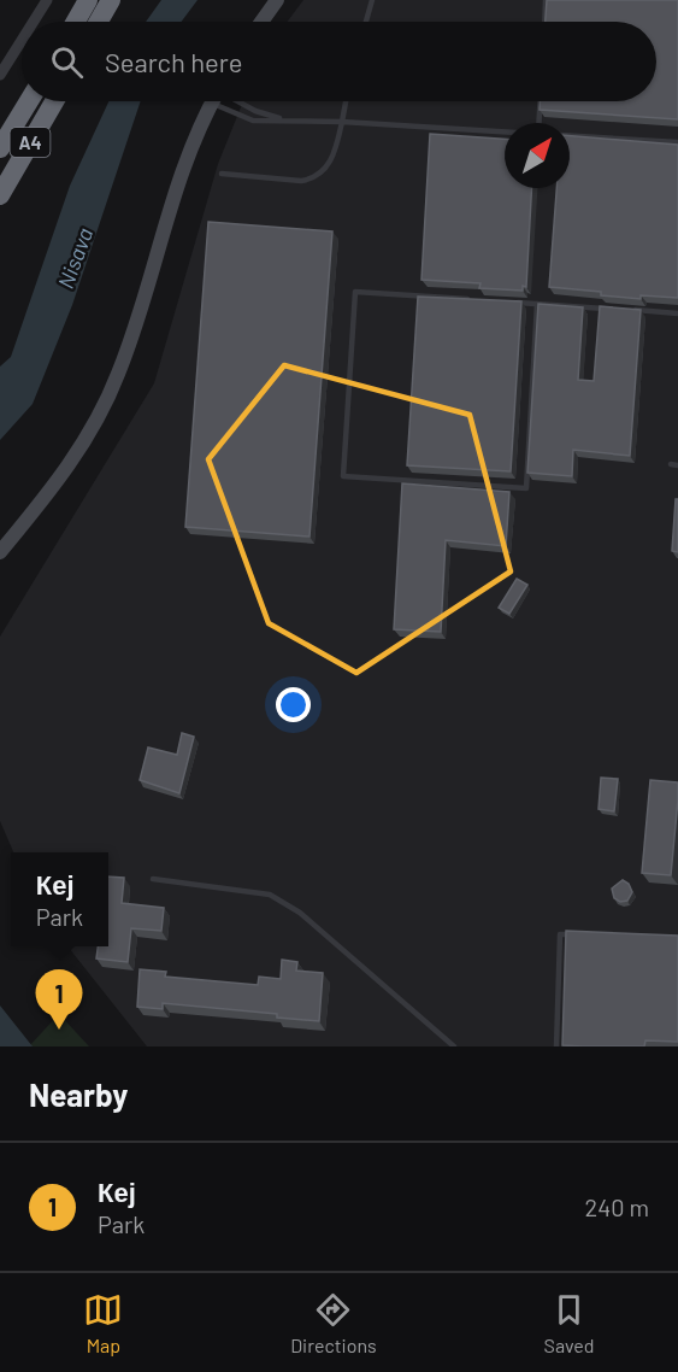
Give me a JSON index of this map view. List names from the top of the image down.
{
  "streets": {
    "highway": ["A4"]
  },
  "water": ["Nisava"],
  "north": "top right",
  "page": {
    "search": "Search here",
    "popup": ["Кеј", "Park"],
    "pins": "1",
    "heading": "Nearby",
    "list": [
      {
        "mark": "1",
        "name": "Кеј",
        "note": "Park",
        "value": "240 m"
      }
    ],
    "nav": ["Map", "Directions", "Saved"]
  }
}
